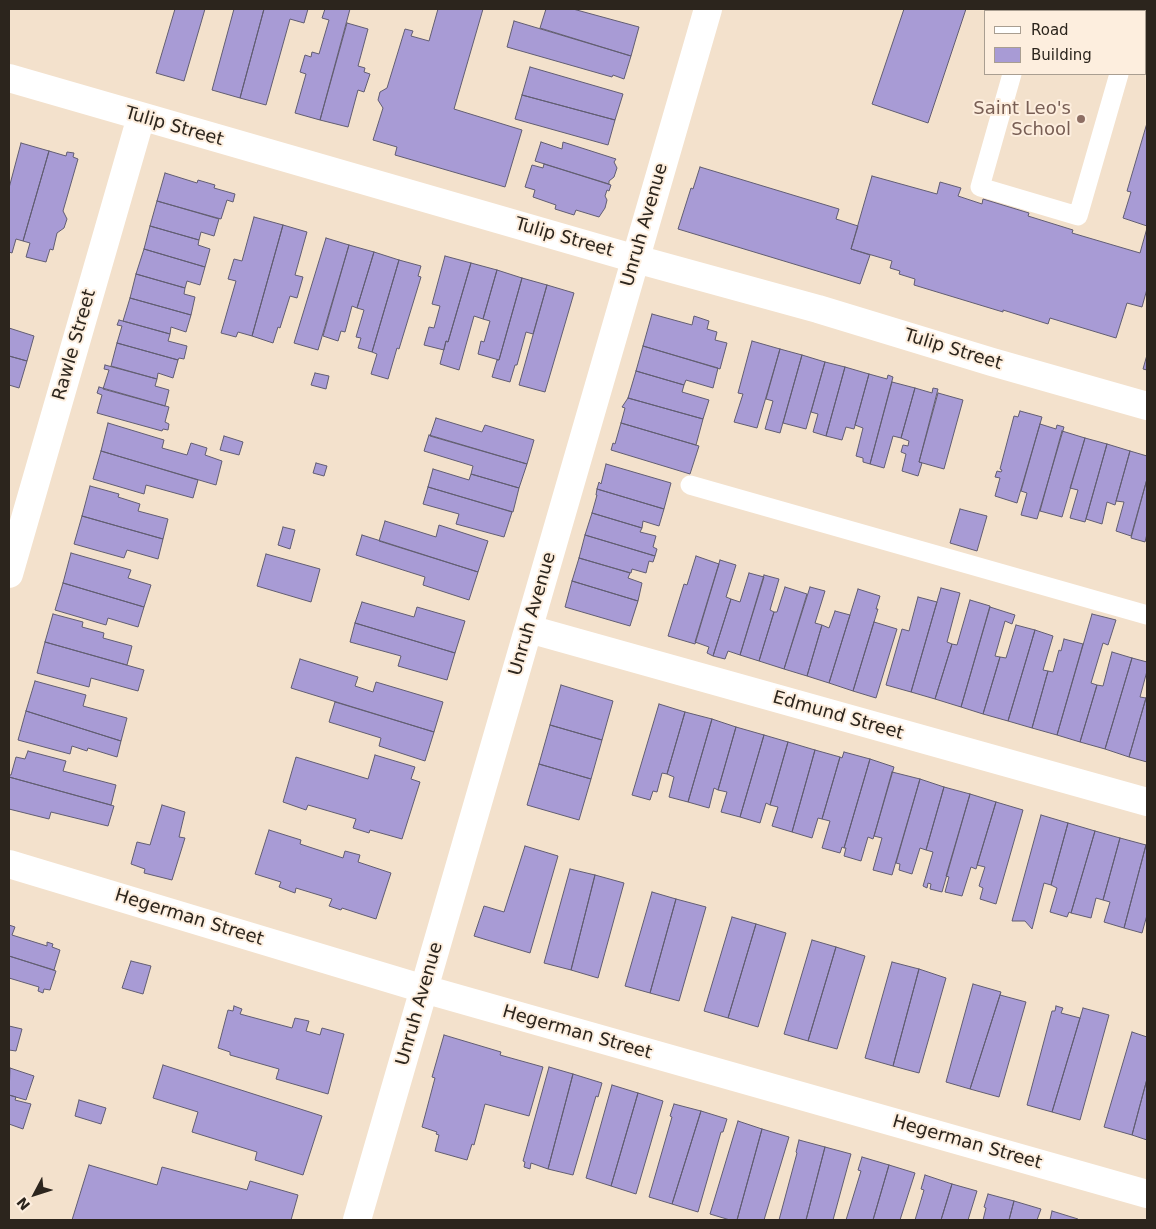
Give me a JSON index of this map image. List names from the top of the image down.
{
  "streets": {
    "street": [
      "Tulip Street",
      "Unruh Avenue",
      "Rawle Street",
      "Edmund Street",
      "Hegerman Street"
    ]
  },
  "crossings": [
    ["Tulip Street", "Unruh Avenue"],
    ["Tulip Street", "Rawle Street"],
    ["Unruh Avenue", "Edmund Street"],
    ["Unruh Avenue", "Hegerman Street"]
  ],
  "places": ["Saint Leo's School"],
  "legend": ["Road", "Building"],
  "north": "bottom left"
}
